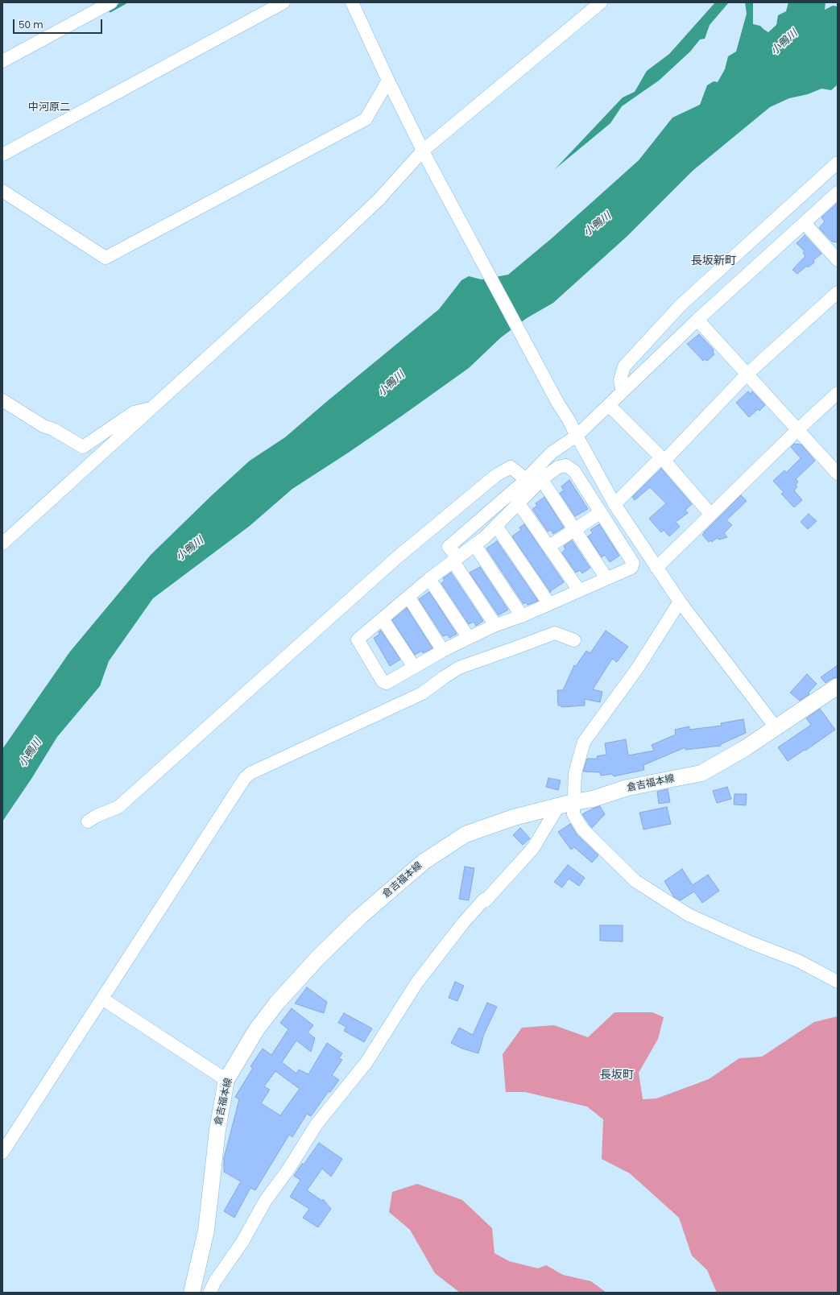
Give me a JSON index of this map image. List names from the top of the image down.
{
  "streets": {
    "main road": ["倉吉福本線"]
  },
  "districts": ["中河原二", "長坂新町", "長坂町"],
  "water": ["小鴨川"],
  "scale_bar": "50 m"
}
